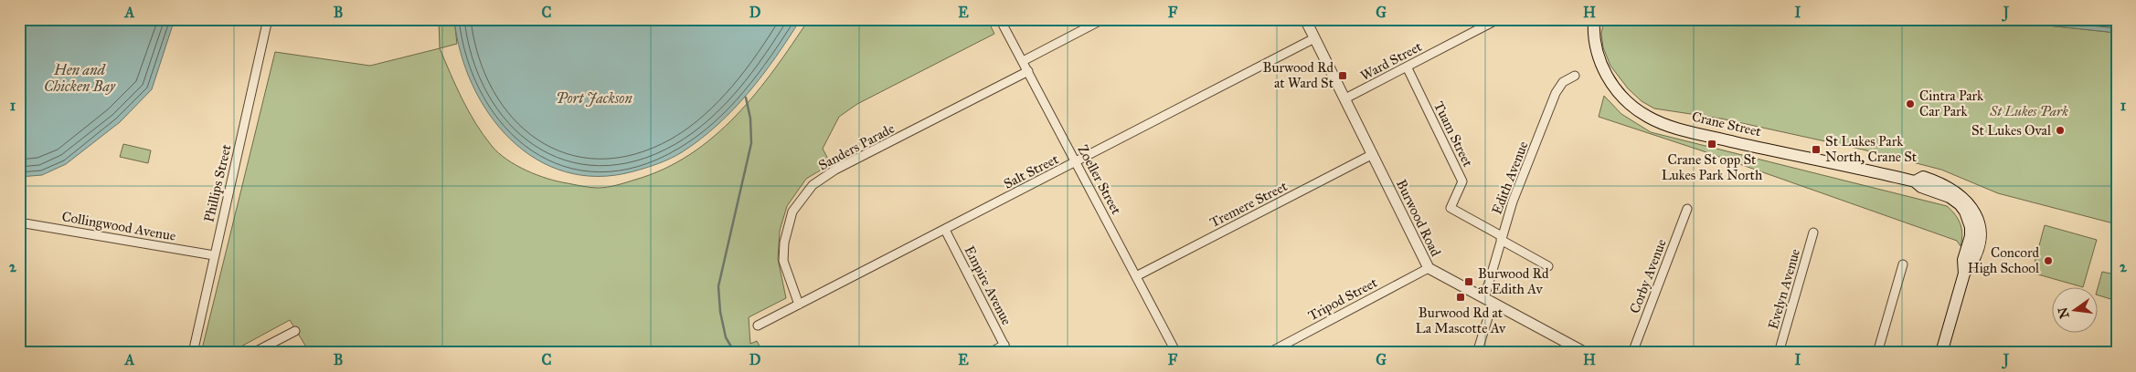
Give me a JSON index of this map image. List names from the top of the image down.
{
  "streets": {
    "main road": ["Crane Street"],
    "street": [
      "Ward Street",
      "Tuam Street",
      "Sanders Parade",
      "Salt Street",
      "Edith Avenue",
      "Zoeller Street",
      "Phillips Street",
      "Tremere Street",
      "Burwood Road",
      "Collingwood Avenue",
      "Corby Avenue",
      "Empire Avenue",
      "Evelyn Avenue",
      "Tripod Street"
    ]
  },
  "crossings": [
    ["Ward Street", "Tuam Street"],
    ["Ward Street", "Burwood Road"],
    ["Tuam Street", "Edith Avenue"],
    ["Sanders Parade", "Salt Street"],
    ["Sanders Parade", "Zoeller Street"],
    ["Salt Street", "Zoeller Street"],
    ["Salt Street", "Burwood Road"],
    ["Salt Street", "Empire Avenue"],
    ["Edith Avenue", "Burwood Road"],
    ["Zoeller Street", "Tremere Street"],
    ["Phillips Street", "Collingwood Avenue"],
    ["Tremere Street", "Burwood Road"],
    ["Burwood Road", "Tripod Street"]
  ],
  "water": ["Hen and Chicken Bay", "Port Jackson"],
  "parks": ["St Lukes Park"],
  "places": {
    "transit": [
      "Burwood Rd at Ward St",
      "Crane St opp St Lukes Park North",
      "St Lukes Park North, Crane St",
      "Burwood Rd at Edith Av",
      "Burwood Rd at La Mascotte Av"
    ],
    "other": ["Cintra Park Car Park", "St Lukes Oval", "Concord High School"]
  },
  "north": "left",
  "grid": {
    "columns": [
      "A",
      "B",
      "C",
      "D",
      "E",
      "F",
      "G",
      "H",
      "I",
      "J"
    ],
    "rows": ["1", "2"]
  }
}
